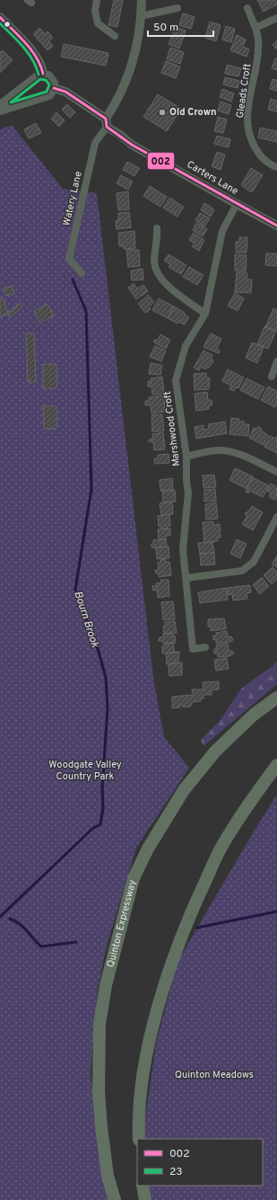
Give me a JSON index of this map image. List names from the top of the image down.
{
  "streets": {
    "highway": ["Quinton Expressway"],
    "street": [
      "Gleads Croft",
      "Carters Lane",
      "Watery Lane",
      "Marshwood Croft"
    ]
  },
  "crossings": [
    ["Carters Lane", "Watery Lane"],
    ["Carters Lane", "Marshwood Croft"]
  ],
  "water": ["Bourn Brook"],
  "parks": ["Woodgate Valley Country Park", "Quinton Meadows"],
  "places": ["Old Crown"],
  "lines": ["transit line 002", "transit line 23"],
  "legend": ["002", "23"],
  "scale_bar": "50 m"
}
